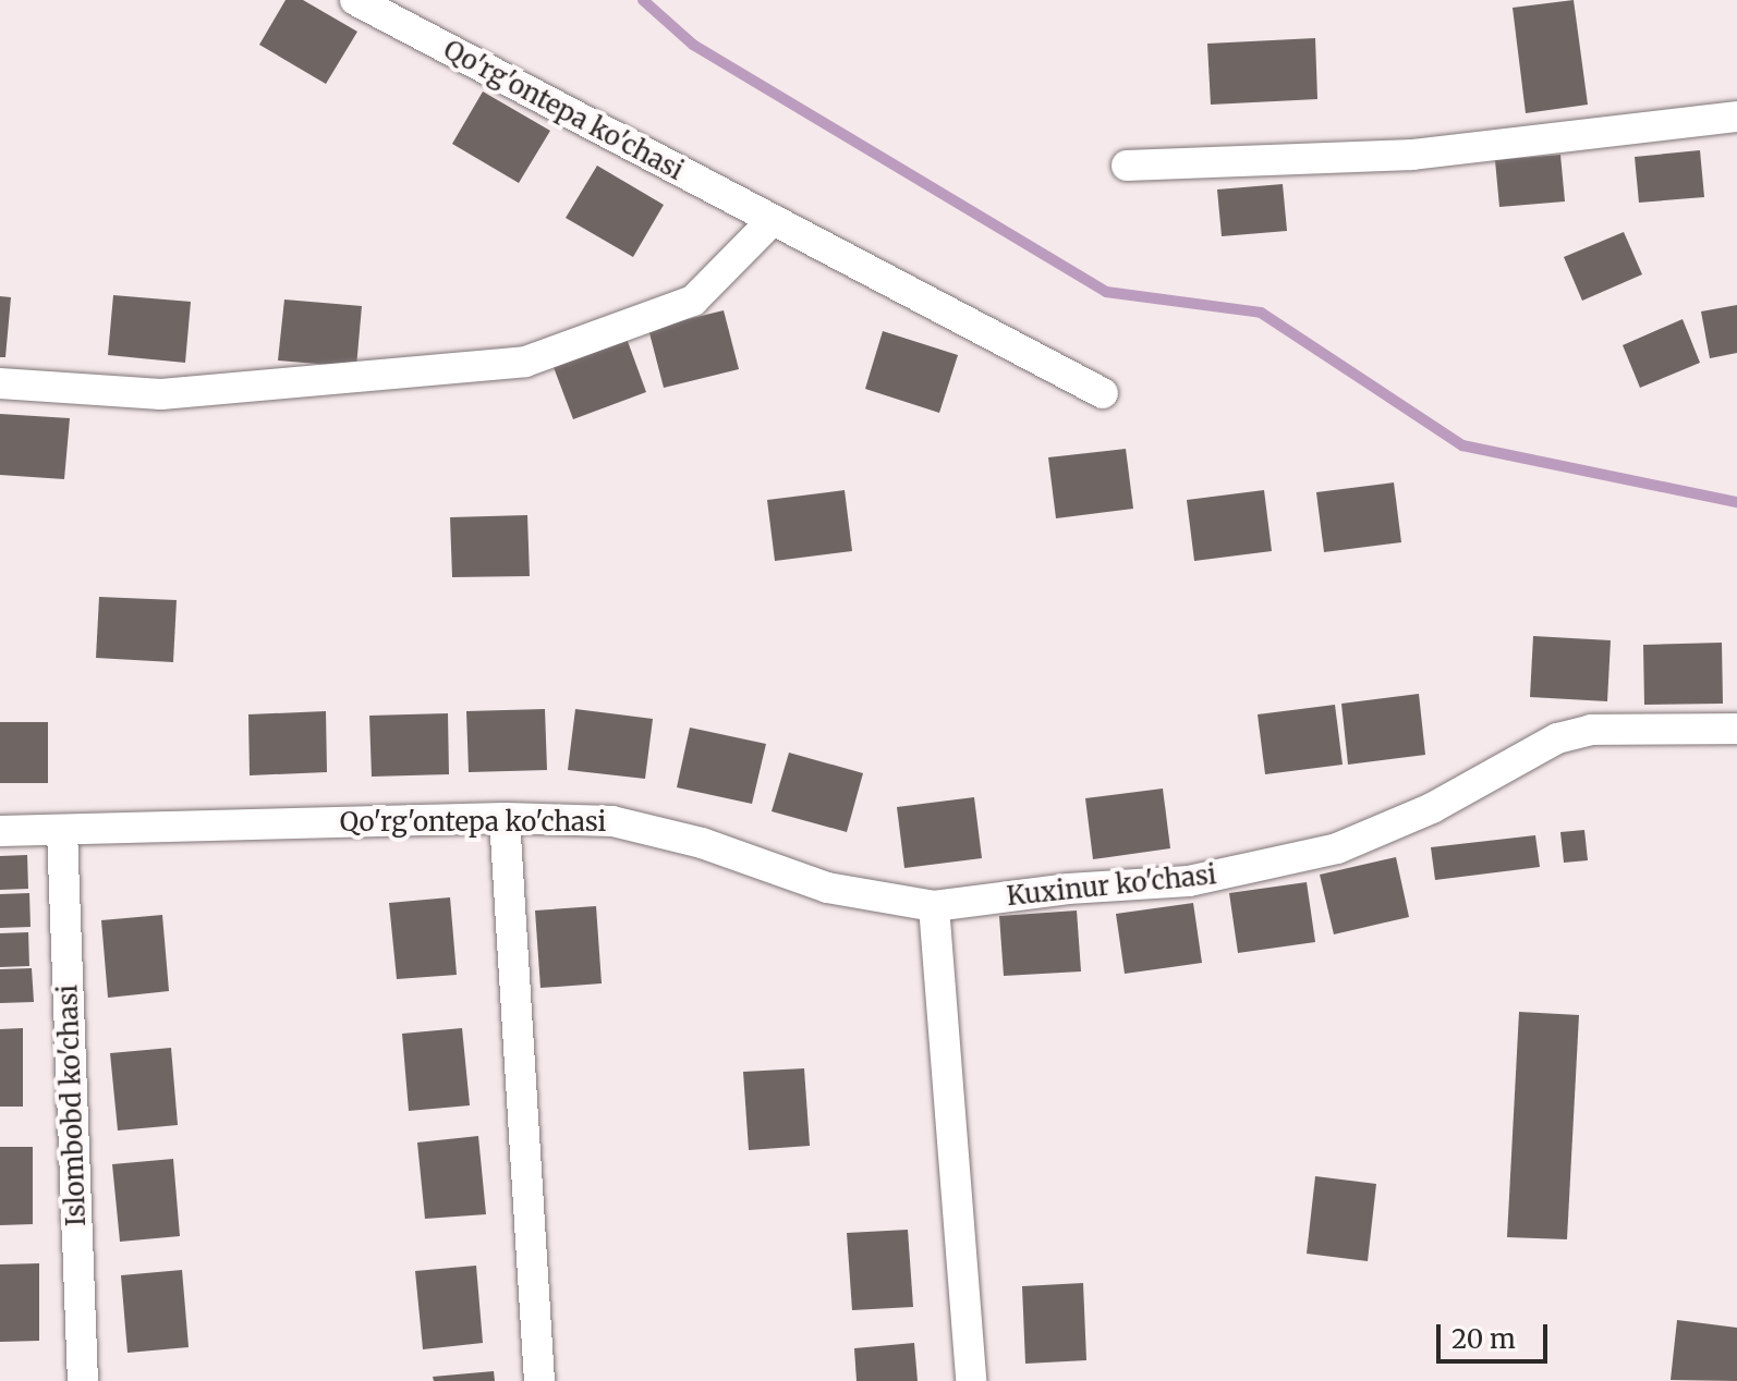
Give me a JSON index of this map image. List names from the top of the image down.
{
  "streets": {
    "street": ["Qo'rg'ontepa ko'chasi", "Kuxinur ko'chasi", "Islombobd ko'chasi"]
  },
  "crossings": [
    ["Qo'rg'ontepa ko'chasi", "Kuxinur ko'chasi"],
    ["Qo'rg'ontepa ko'chasi", "Islombobd ko'chasi"]
  ],
  "scale_bar": "20 m"
}
